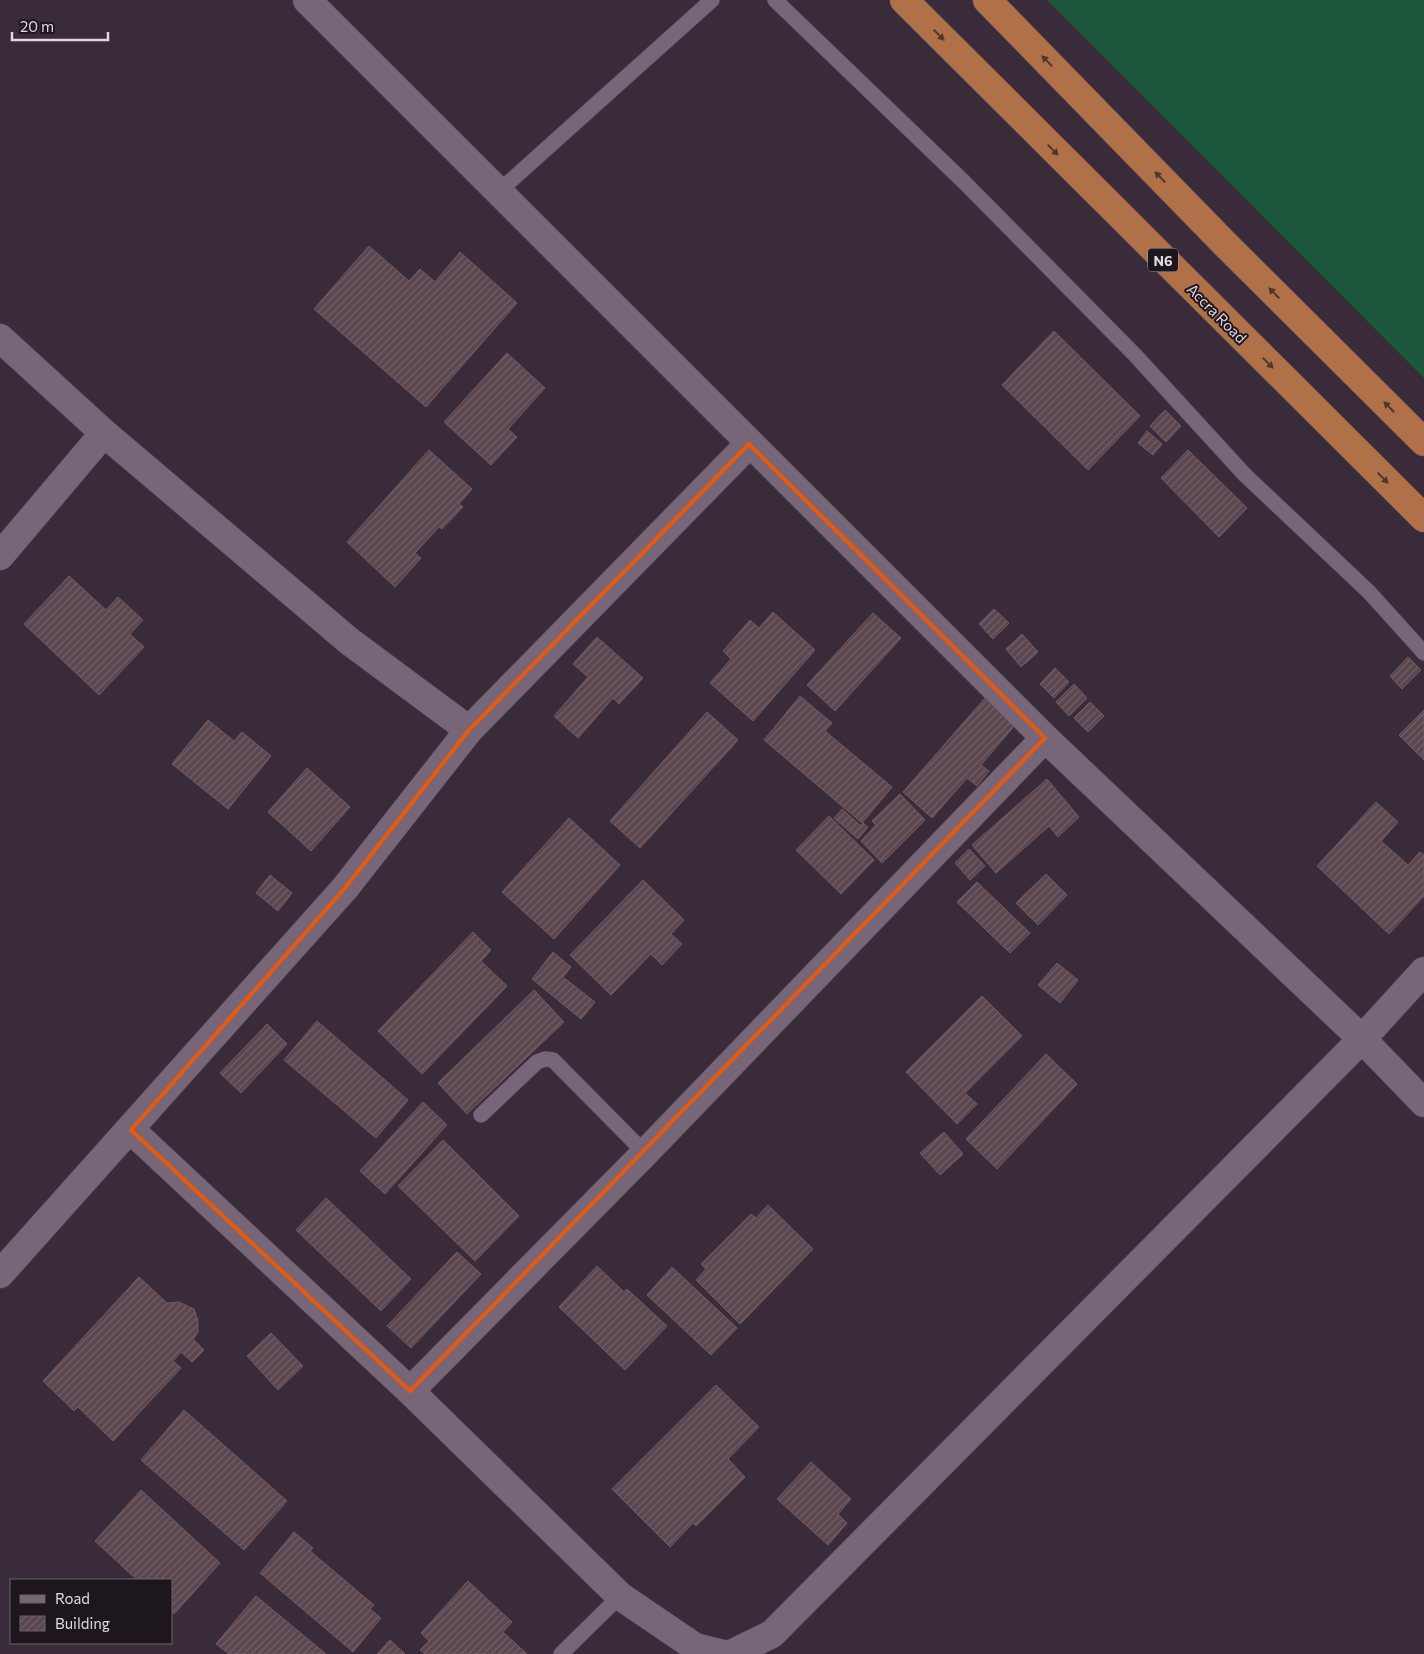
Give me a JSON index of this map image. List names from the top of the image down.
{
  "streets": {
    "highway": ["N6", "Accra Road"]
  },
  "legend": ["Road", "Building"],
  "scale_bar": "20 m"
}
